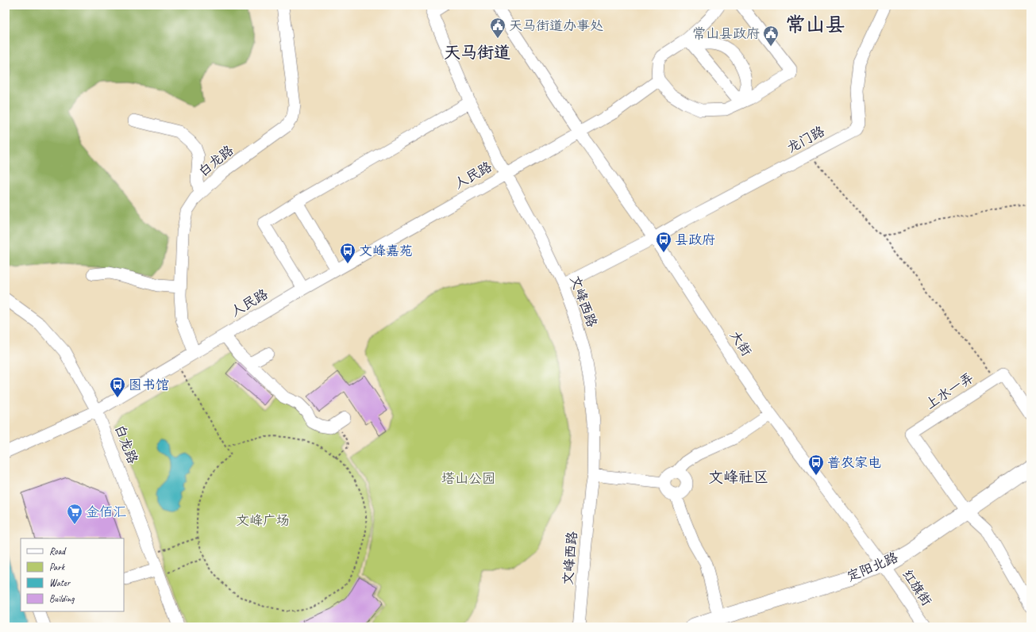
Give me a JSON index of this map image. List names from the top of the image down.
{
  "streets": {
    "main road": ["定阳北路"],
    "street": [
      "龙门路",
      "白龙路",
      "人民路",
      "文峰西路",
      "大街",
      "上水一弄",
      "红旗街"
    ]
  },
  "crossings": [
    ["龙门路", "文峰西路"],
    ["龙门路", "大街"],
    ["白龙路", "人民路"],
    ["人民路", "文峰西路"],
    ["人民路", "大街"],
    ["大街", "定阳北路"],
    ["大街", "红旗街"],
    ["上水一弄", "定阳北路"],
    ["定阳北路", "红旗街"]
  ],
  "districts": ["常山县", "天马街道", "文峰社区"],
  "parks": ["塔山公园", "文峰广场"],
  "places": {
    "public building": ["天马街道办事处", "常山县政府"],
    "bus stop": [
      "县政府",
      "文峰嘉苑",
      "图书馆",
      "普农家电"
    ],
    "supermarket": ["金佰汇"]
  },
  "legend": [
    "Road",
    "Park",
    "Water",
    "Building"
  ]
}
